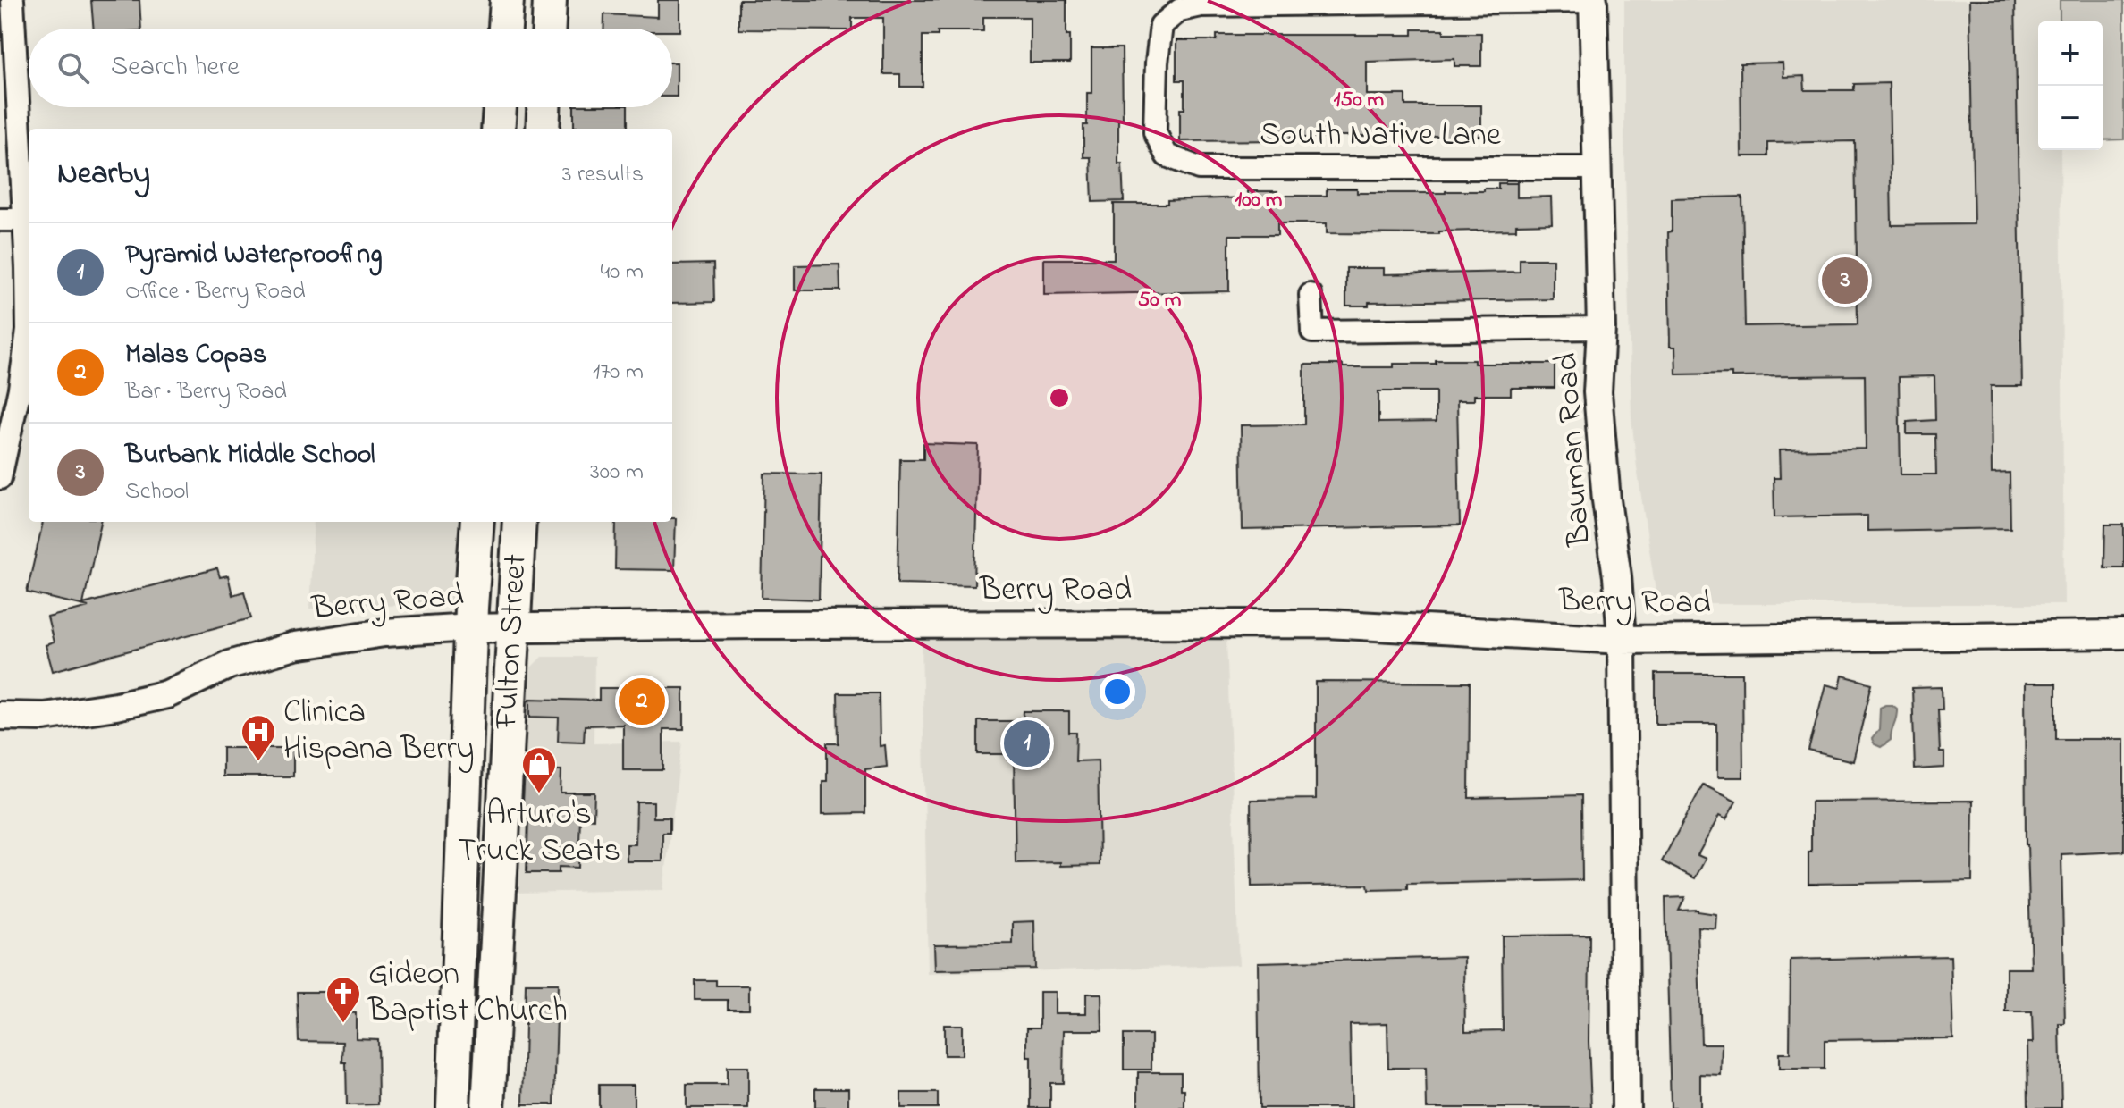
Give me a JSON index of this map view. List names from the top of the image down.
{
  "streets": {
    "main road": ["Fulton Street"],
    "street": ["South Native Lane", "Bauman Road", "Berry Road"]
  },
  "crossings": [
    ["South Native Lane", "Bauman Road"],
    ["Bauman Road", "Berry Road"],
    ["Berry Road", "Fulton Street"]
  ],
  "places": {
    "hospital": ["Clinica Hispana Berry"],
    "shop": ["Arturo's Truck Seats"],
    "church": ["Gideon Baptist Church"]
  },
  "page": {
    "map_buttons": ["+", "−"],
    "search": "Search here",
    "heading": ["Nearby", "3 results"],
    "list": [
      {
        "mark": "1",
        "name": "Pyramid Waterproofing",
        "note": "Office · Berry Road",
        "value": "40 m"
      },
      {
        "mark": "2",
        "name": "Malas Copas",
        "note": "Bar · Berry Road",
        "value": "170 m"
      },
      {
        "mark": "3",
        "name": "Burbank Middle School",
        "note": "School",
        "value": "300 m"
      }
    ],
    "pins": ["3", "2", "1"]
  },
  "rings": ["150 m", "100 m", "50 m"]
}
